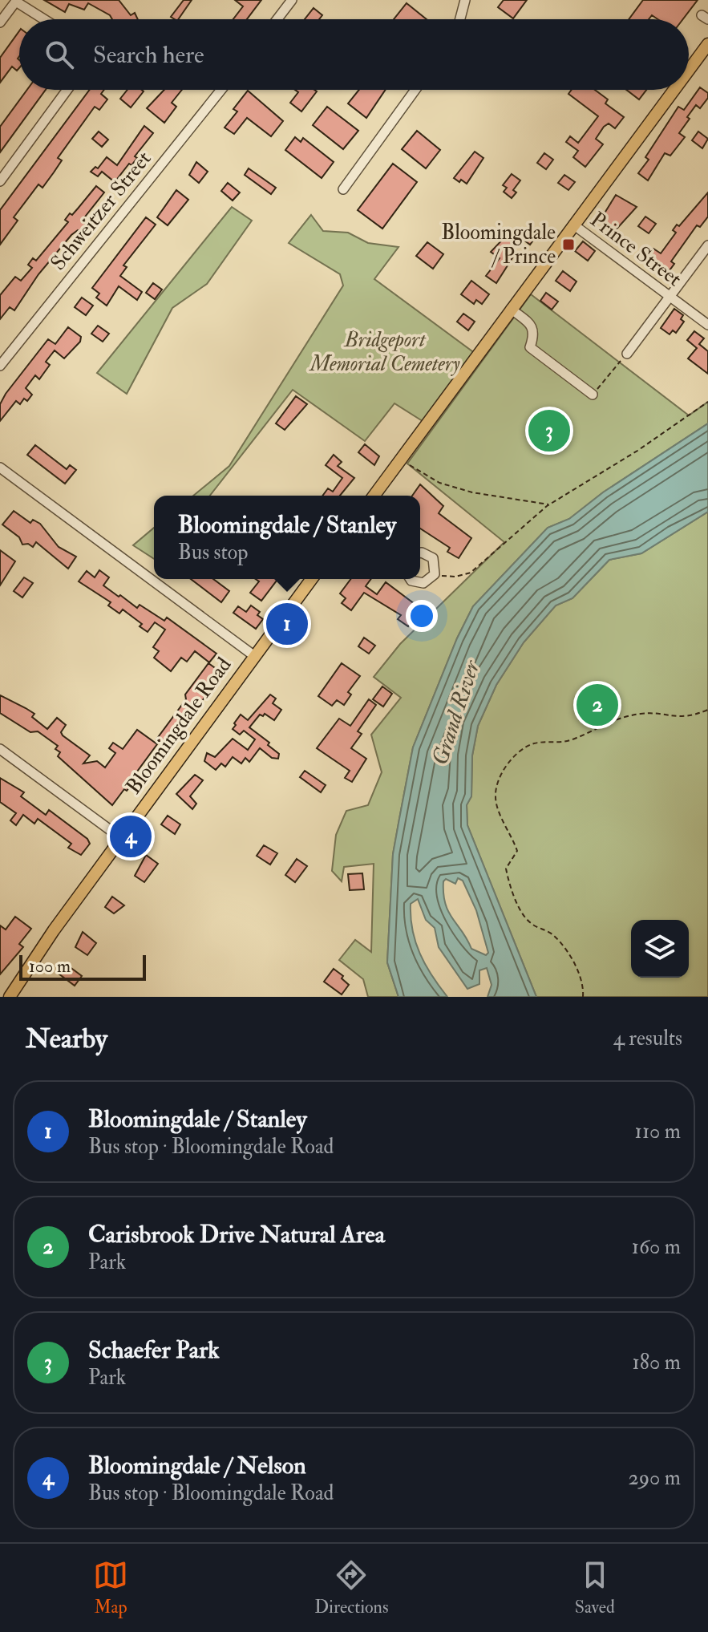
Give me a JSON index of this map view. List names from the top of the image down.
{
  "streets": {
    "main road": ["Bloomingdale Road"],
    "street": ["Schweitzer Street", "Prince Street"]
  },
  "water": ["Grand River"],
  "parks": ["Bridgeport Memorial Cemetery"],
  "places": {
    "transit": ["Bloomingdale / Prince"]
  },
  "scale_bar": "100 m",
  "page": {
    "search": "Search here",
    "pins": [
      "3",
      "1",
      "2",
      "4"
    ],
    "popup": ["Bloomingdale / Stanley", "Bus stop"],
    "scale": "100 m",
    "heading": ["Nearby", "4 results"],
    "list": [
      {
        "mark": "1",
        "name": "Bloomingdale / Stanley",
        "note": "Bus stop · Bloomingdale Road",
        "value": "110 m"
      },
      {
        "mark": "2",
        "name": "Carisbrook Drive Natural Area",
        "note": "Park",
        "value": "160 m"
      },
      {
        "mark": "3",
        "name": "Schaefer Park",
        "note": "Park",
        "value": "180 m"
      },
      {
        "mark": "4",
        "name": "Bloomingdale / Nelson",
        "note": "Bus stop · Bloomingdale Road",
        "value": "290 m"
      }
    ],
    "nav": ["Map", "Directions", "Saved"]
  }
}
